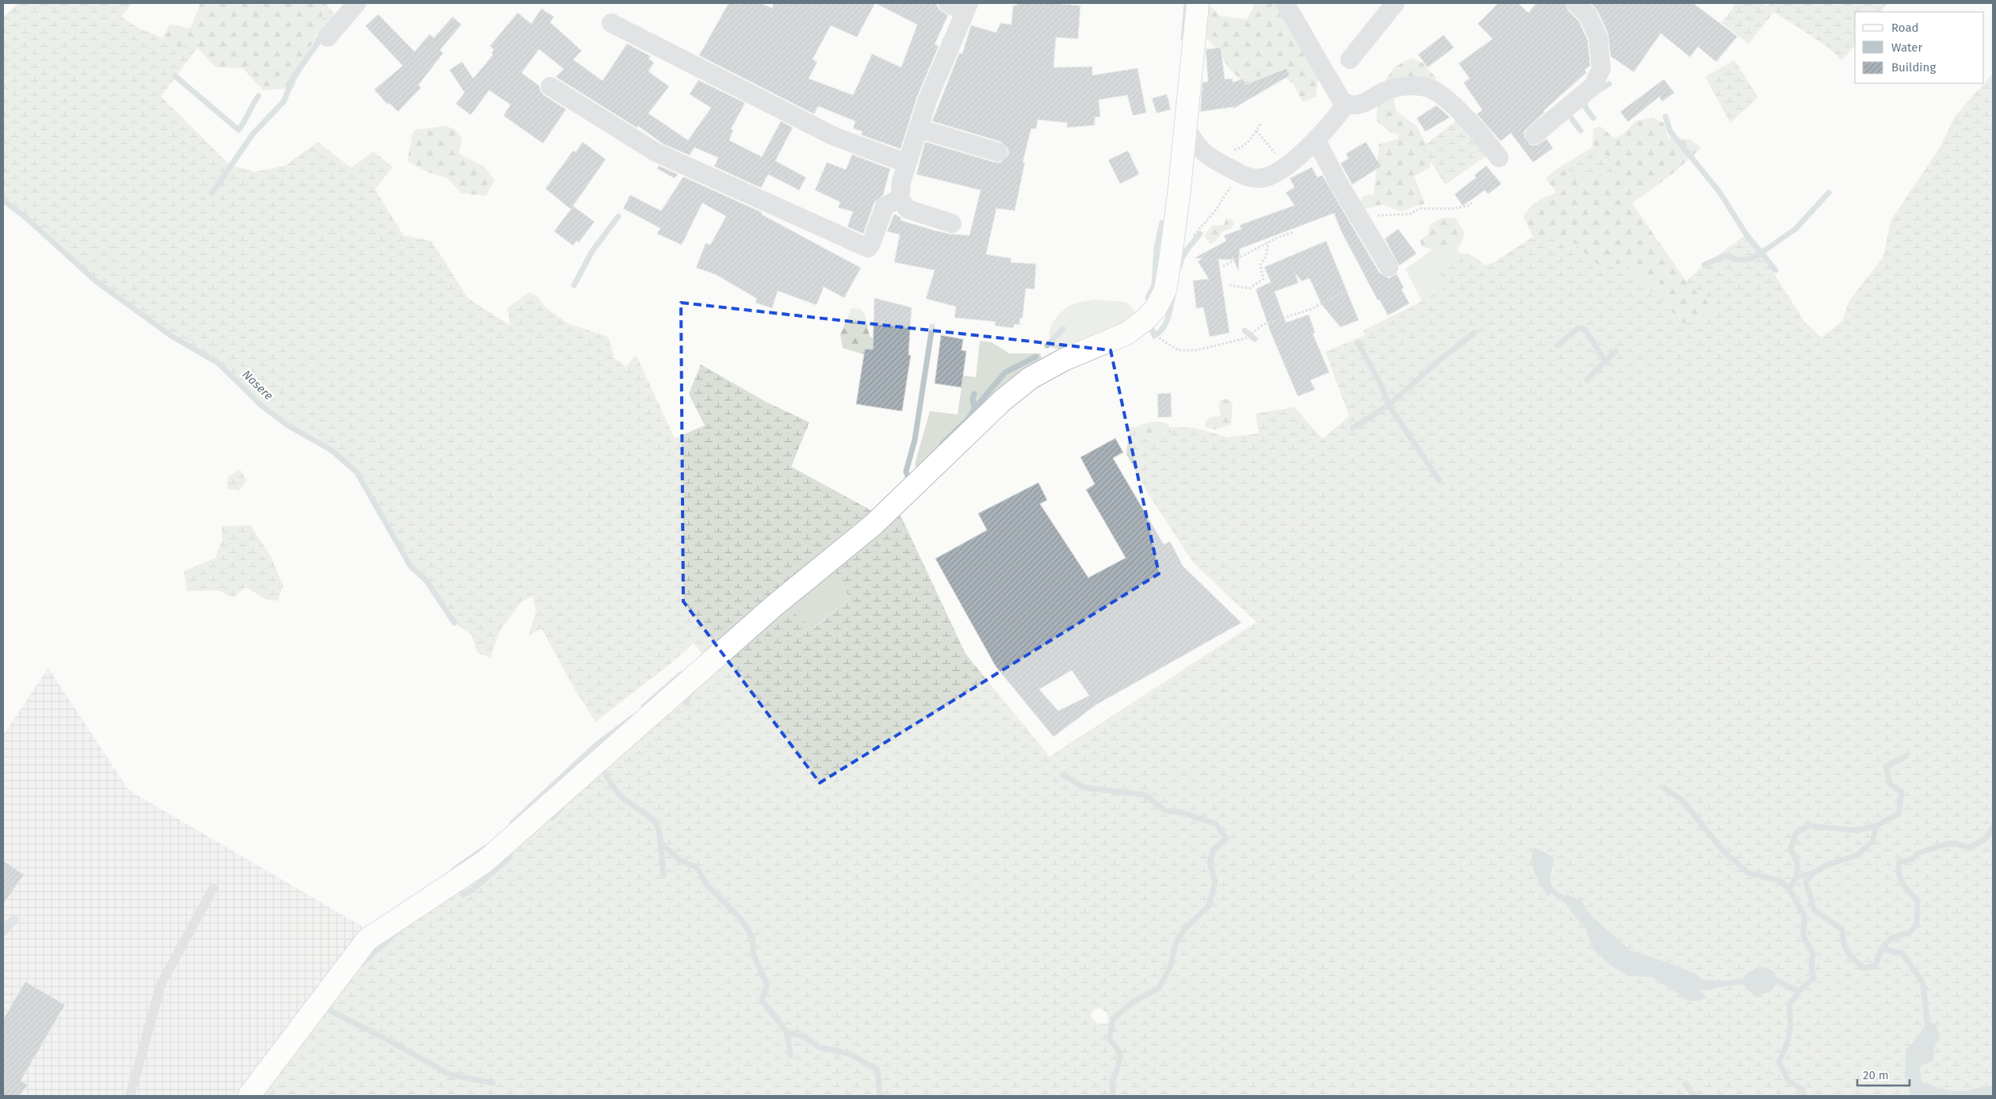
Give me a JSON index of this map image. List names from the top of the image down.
{
  "water": ["Nasere"],
  "legend": ["Road", "Water", "Building"],
  "scale_bar": "20 m"
}
